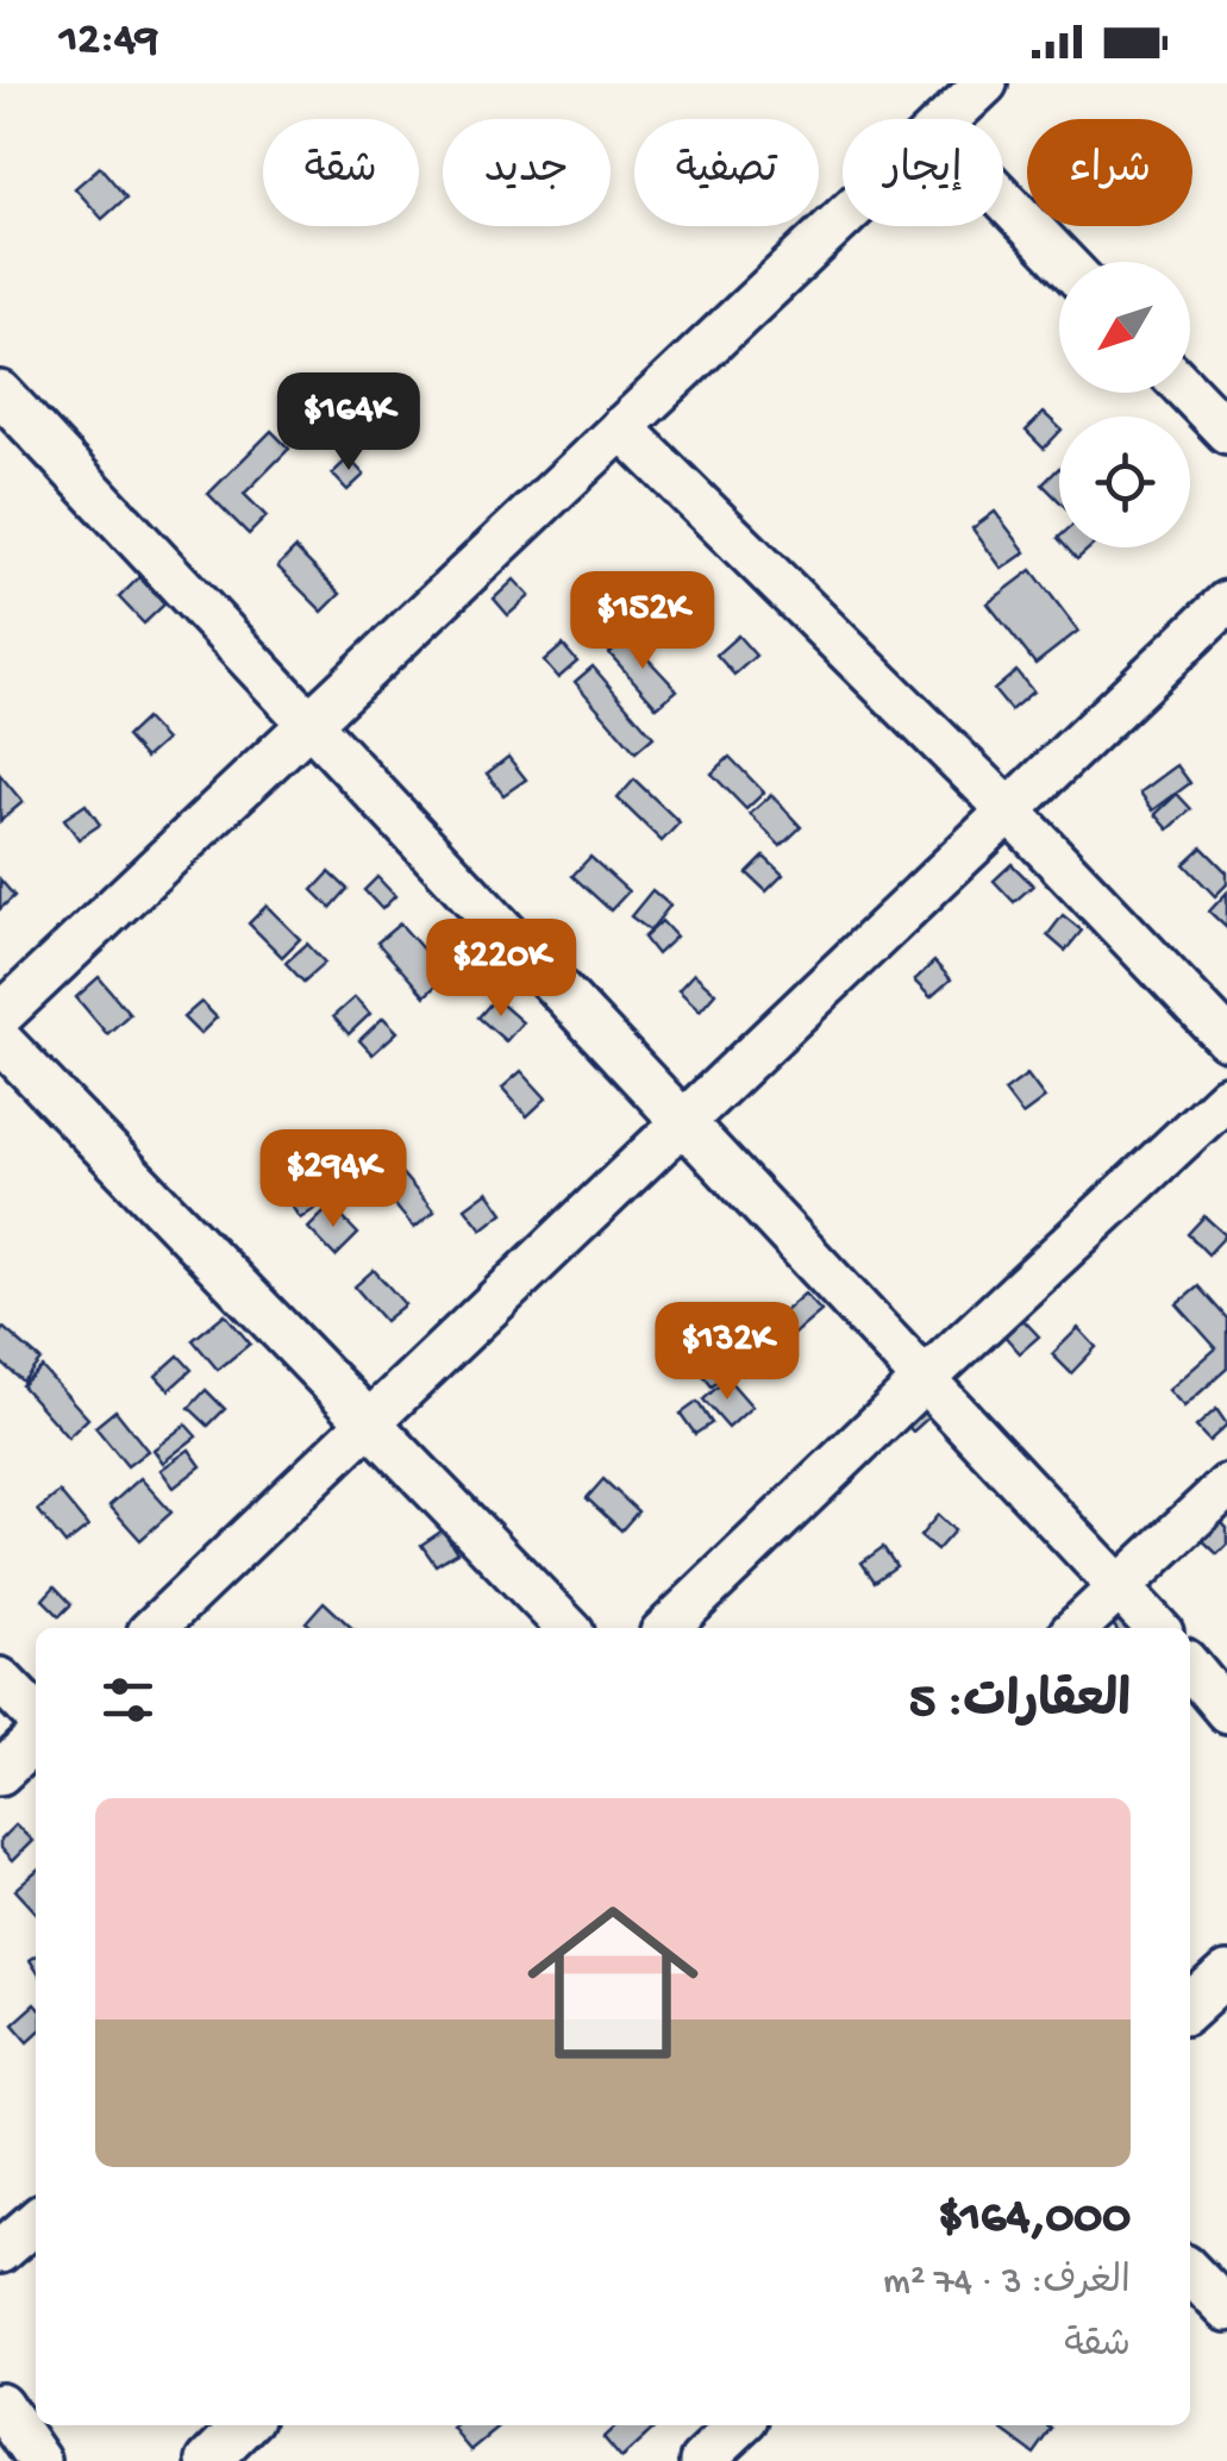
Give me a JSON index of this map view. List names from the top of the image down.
{
  "north": "bottom left",
  "page": {
    "status": "12:49",
    "chip": [
      "شراء",
      "إيجار",
      "تصفية",
      "جديد",
      "شقة"
    ],
    "price": [
      "$164K",
      "$152K",
      "$220K",
      "$294K",
      "$132K"
    ],
    "heading": "العقارات: 5",
    "list": [
      {
        "name": "$164,000",
        "note": "الغرف: 3 · 74 m² · شقة"
      }
    ]
  }
}
